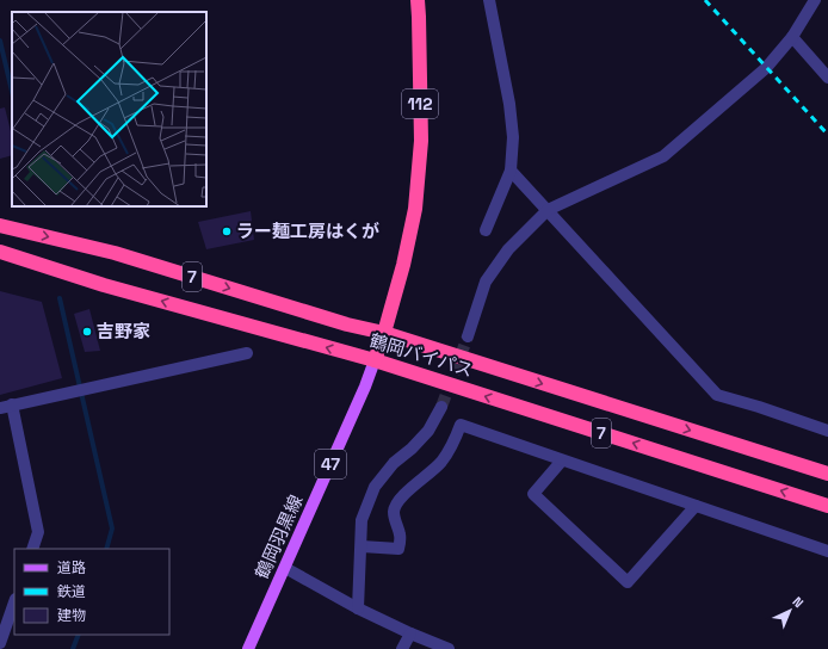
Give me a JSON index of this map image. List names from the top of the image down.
{
  "streets": {
    "highway": ["112", "7", "鶴岡バイパス"],
    "main road": ["47", "鶴岡羽黒線"]
  },
  "crossings": [
    ["112", "鶴岡バイパス"],
    ["112", "鶴岡羽黒線"],
    ["鶴岡バイパス", "鶴岡羽黒線"]
  ],
  "places": ["ラー麺工房はくが", "吉野家"],
  "legend": ["道路", "鉄道", "建物"],
  "north": "top right"
}
